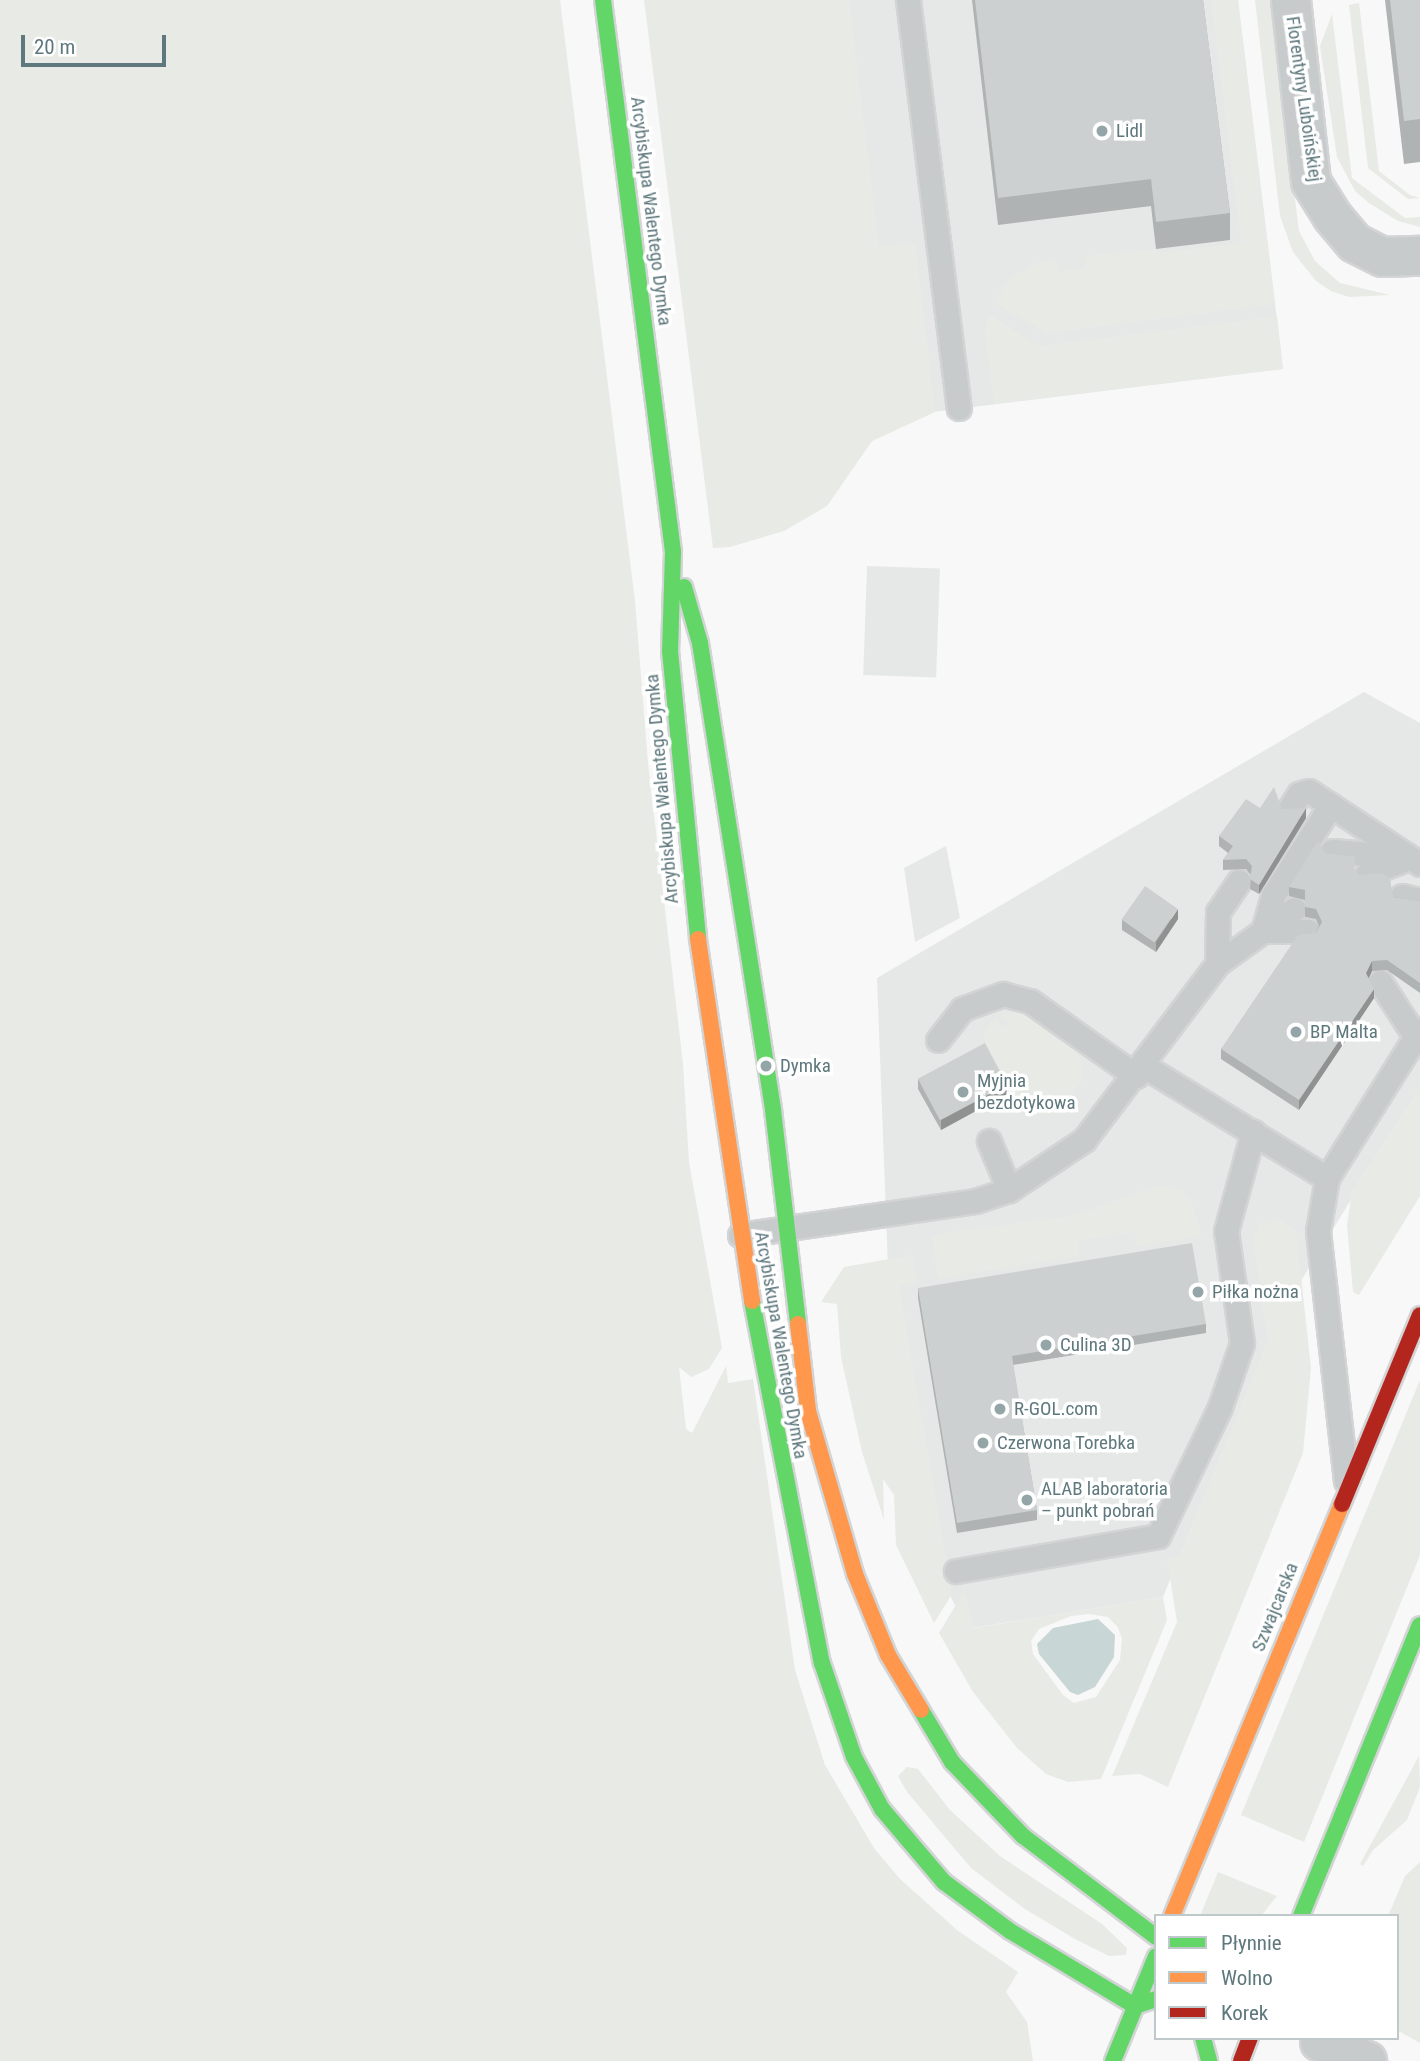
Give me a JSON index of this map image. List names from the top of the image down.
{
  "streets": {
    "street": ["Florentyny Luboińskiej", "Arcybiskupa Walentego Dymka", "Szwajcarska"]
  },
  "places": [
    "Lidl",
    "BP Malta",
    "Dymka",
    "Myjnia bezdotykowa",
    "Piłka nożna",
    "Culina 3D",
    "R-GOL.com",
    "Czerwona Torebka",
    "ALAB laboratoria – punkt pobrań"
  ],
  "legend": ["Płynnie", "Wolno", "Korek"],
  "scale_bar": "20 m"
}
